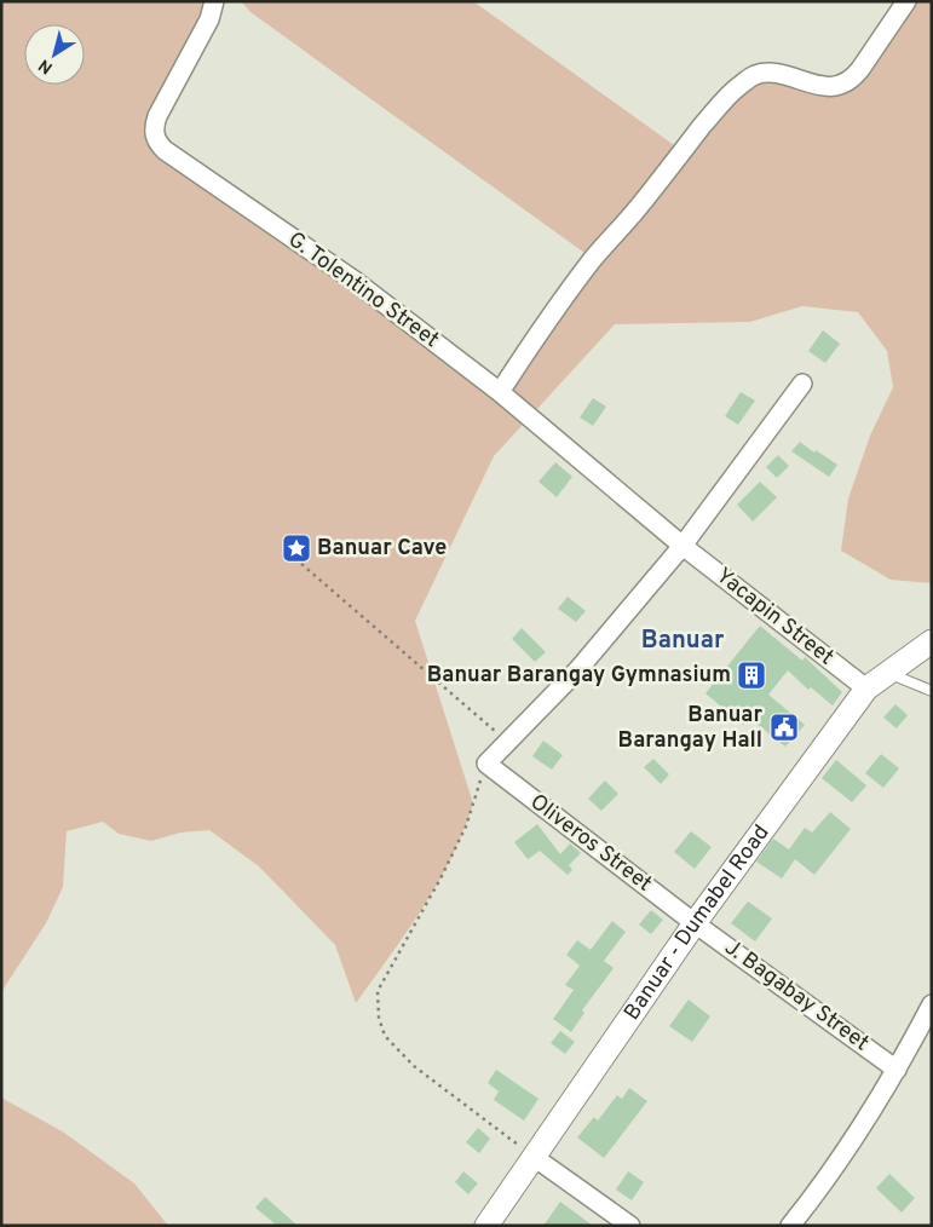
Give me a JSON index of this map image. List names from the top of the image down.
{
  "streets": {
    "street": [
      "G. Tolentino Street",
      "Yacapin Street",
      "Oliveros Street",
      "Banuar - Dumabel Road",
      "J. Bagabay Street"
    ]
  },
  "crossings": [
    ["G. Tolentino Street", "Yacapin Street"],
    ["Yacapin Street", "Banuar - Dumabel Road"],
    ["Oliveros Street", "Banuar - Dumabel Road"],
    ["Oliveros Street", "J. Bagabay Street"],
    ["Banuar - Dumabel Road", "J. Bagabay Street"]
  ],
  "districts": ["Banuar"],
  "places": {
    "place": ["Banuar Cave"],
    "building": ["Banuar Barangay Gymnasium"],
    "public building": ["Banuar Barangay Hall"]
  },
  "north": "bottom left"
}
